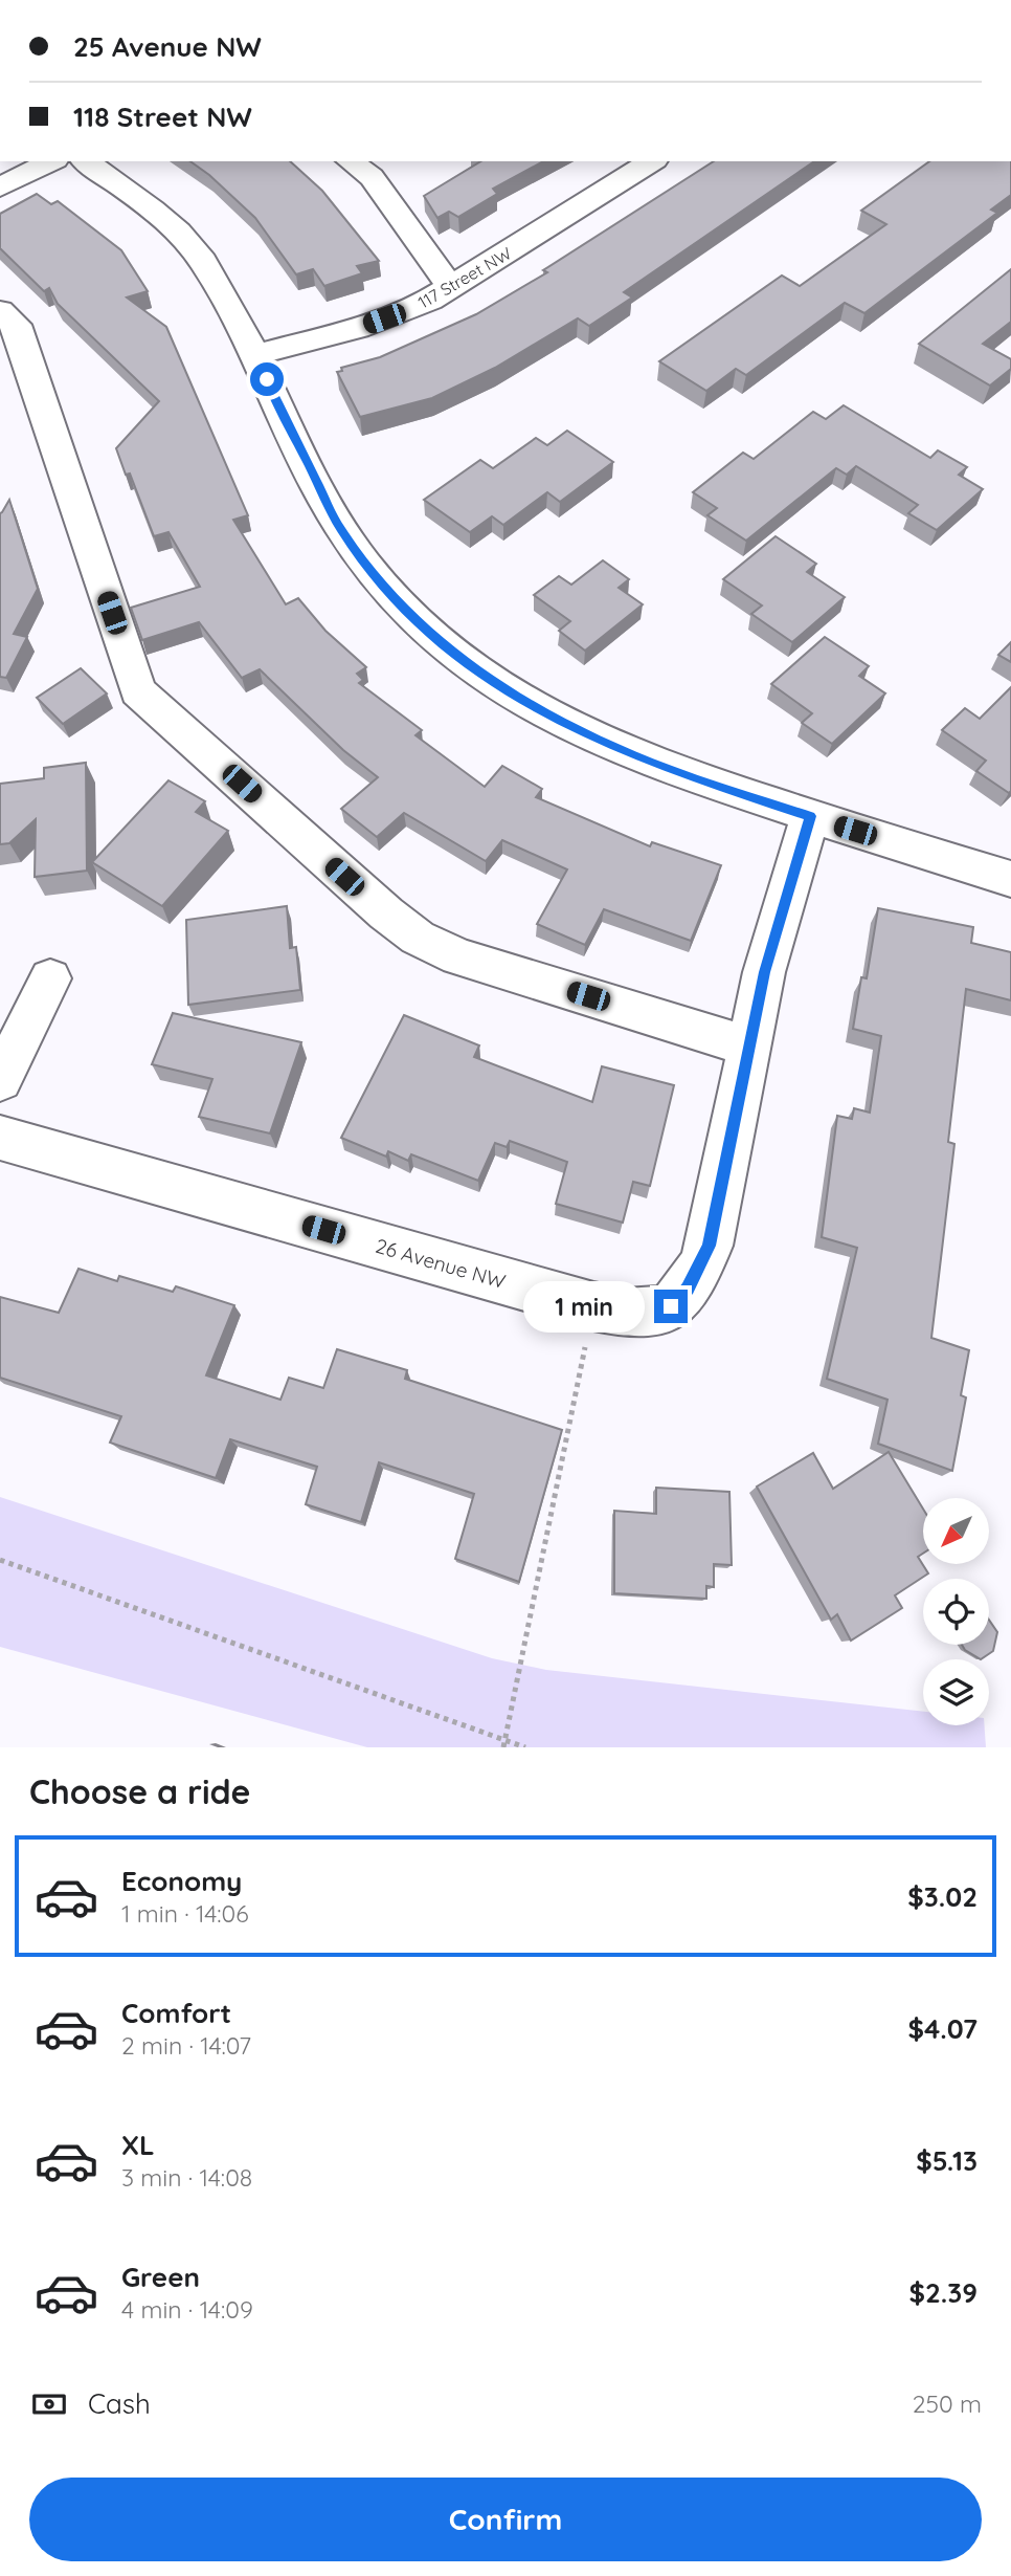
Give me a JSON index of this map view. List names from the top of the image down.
{
  "streets": {
    "street": ["117 Street NW", "26 Avenue NW"]
  },
  "north": "bottom left",
  "page": {
    "banner": ["25 Avenue NW", "118 Street NW"],
    "bubble": "1 min",
    "heading": "Choose a ride",
    "list": [
      {
        "name": "Economy",
        "note": "1 min · 14:06",
        "value": "$3.02"
      },
      {
        "name": "Comfort",
        "note": "2 min · 14:07",
        "value": "$4.07"
      },
      {
        "name": "XL",
        "note": "3 min · 14:08",
        "value": "$5.13"
      },
      {
        "name": "Green",
        "note": "4 min · 14:09",
        "value": "$2.39"
      }
    ],
    "pay": ["Cash", "250 m"],
    "buttons": "Confirm"
  }
}
